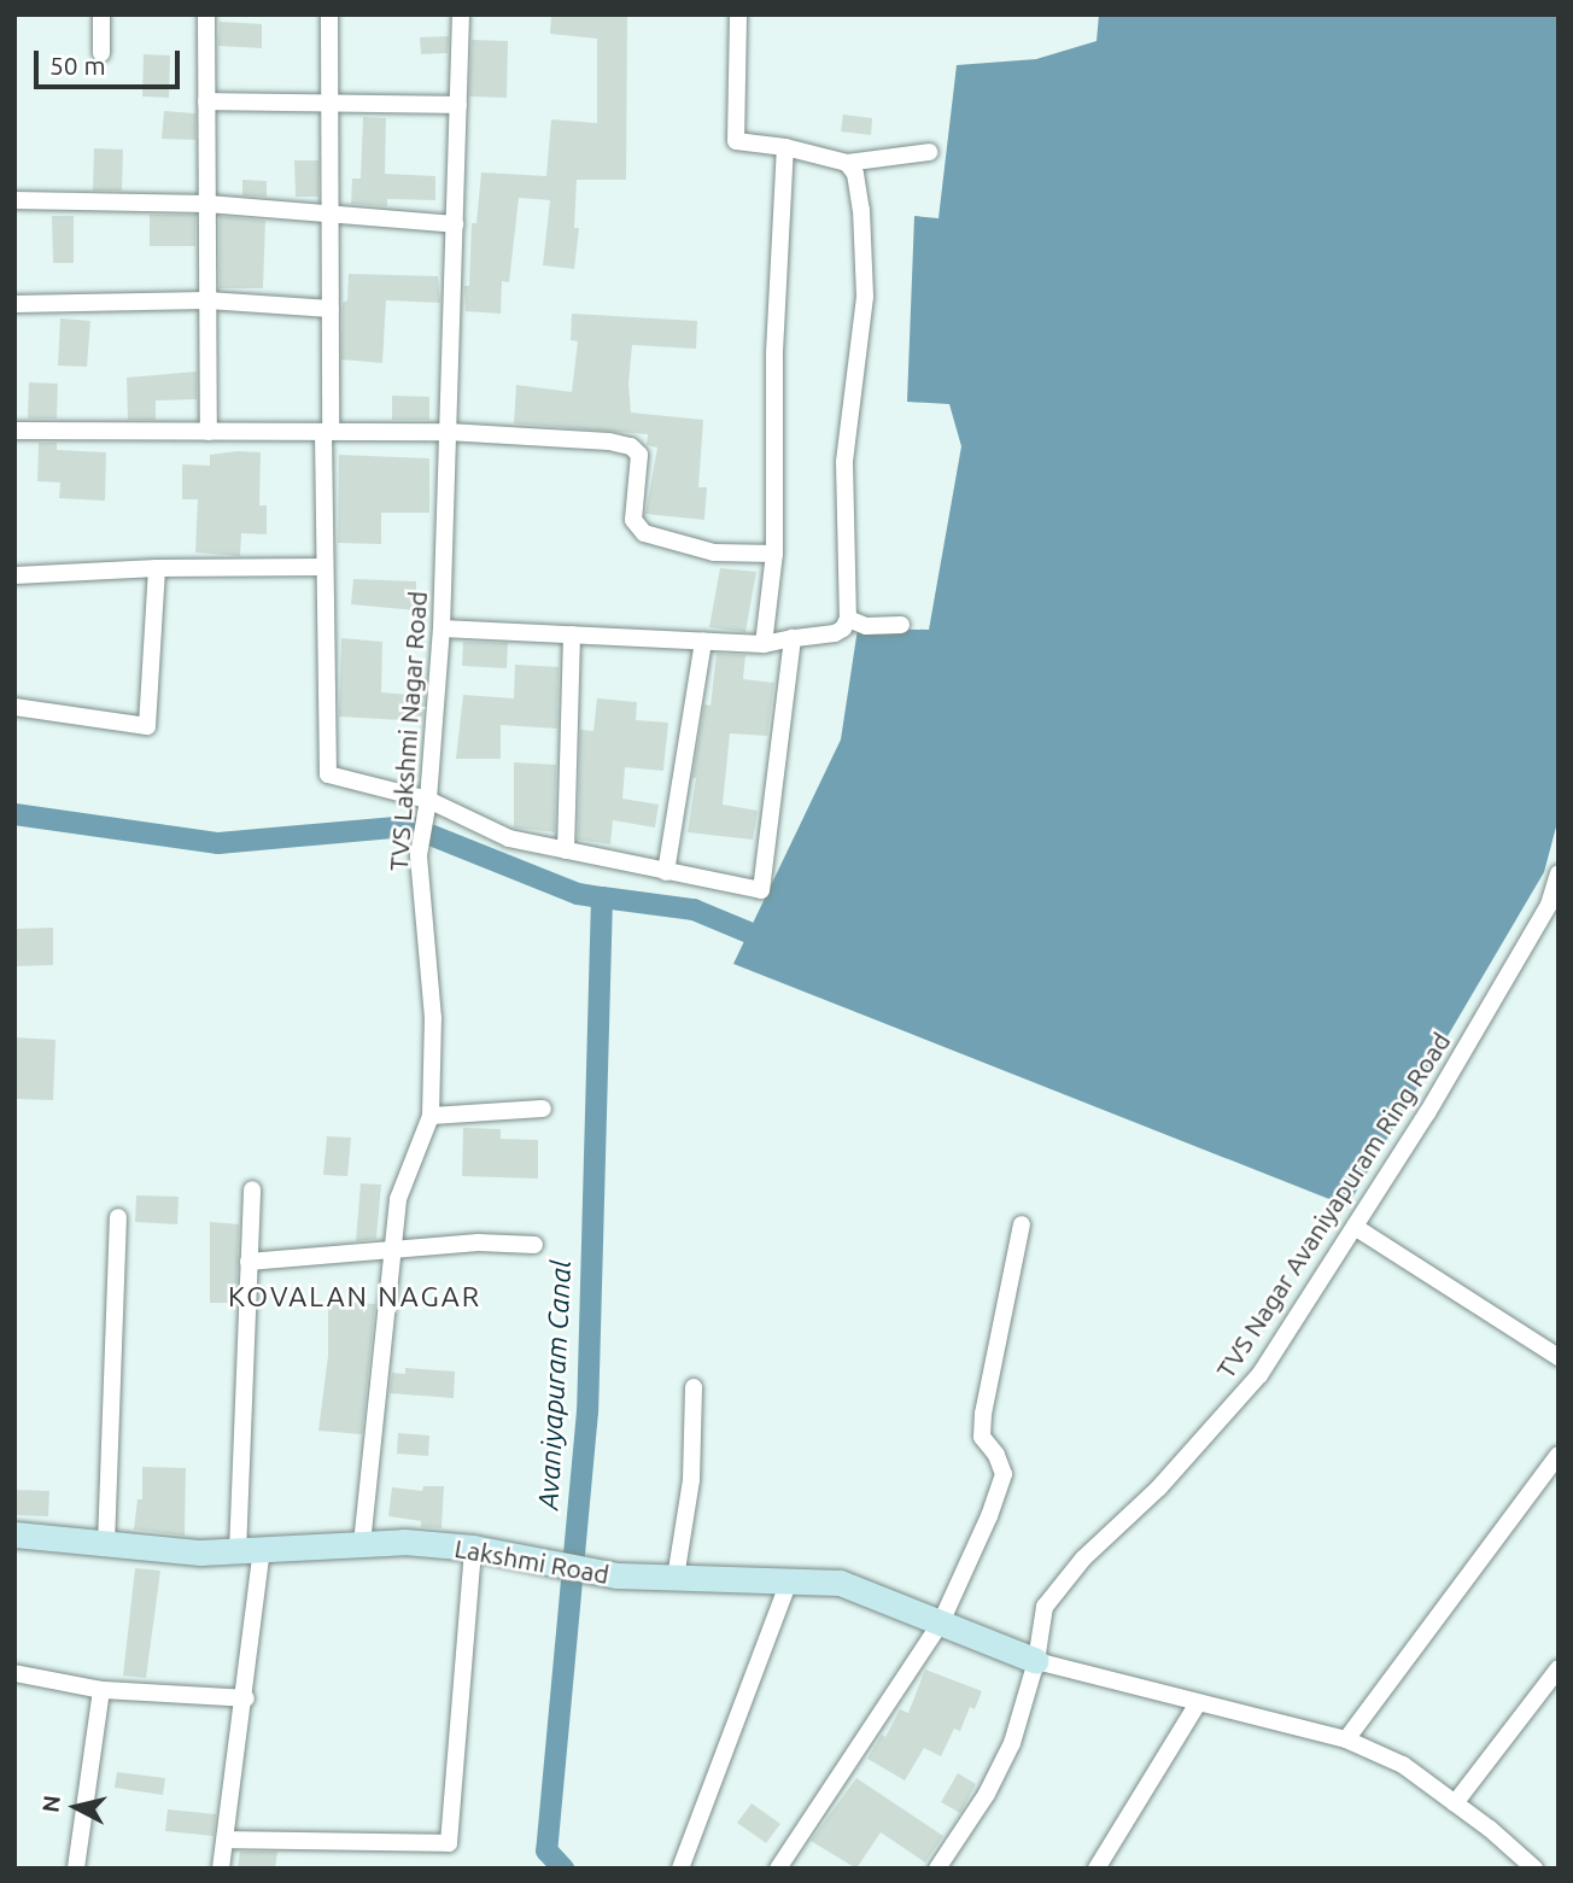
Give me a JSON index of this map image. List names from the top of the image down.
{
  "streets": {
    "street": ["TVS Lakshmi Nagar Road", "TVS Nagar Avaniyapuram Ring Road", "Lakshmi Road"]
  },
  "crossings": [
    ["TVS Lakshmi Nagar Road", "Lakshmi Road"],
    ["TVS Nagar Avaniyapuram Ring Road", "Lakshmi Road"]
  ],
  "districts": ["KOVALAN NAGAR"],
  "water": ["Avaniyapuram Canal"],
  "scale_bar": "50 m",
  "north": "left"
}
